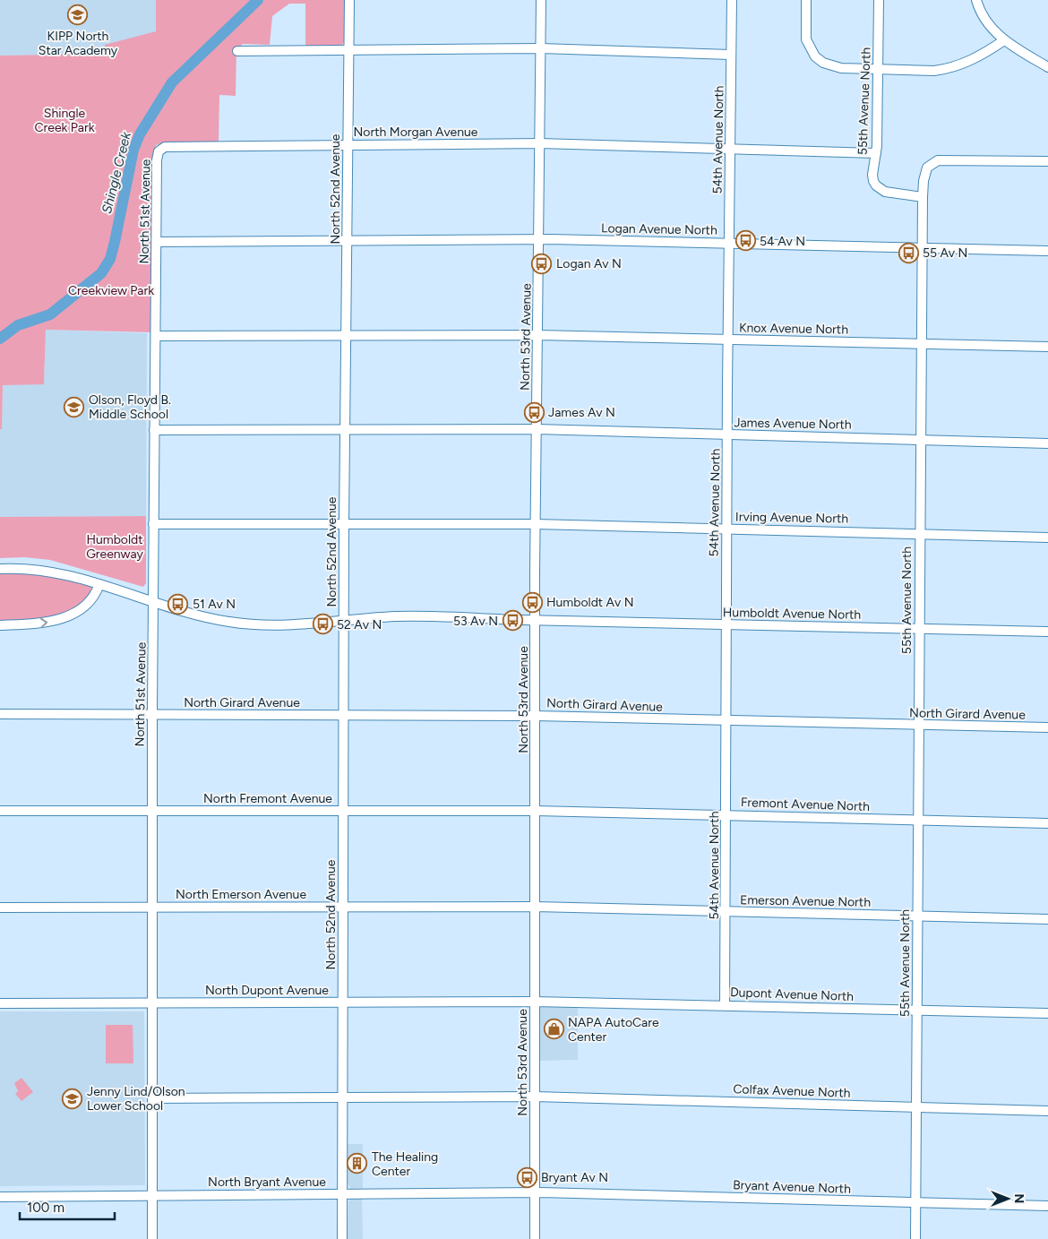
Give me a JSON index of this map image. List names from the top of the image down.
{
  "streets": {
    "street": [
      "55th Avenue North",
      "North Morgan Avenue",
      "54th Avenue North",
      "North 52nd Avenue",
      "North 51st Avenue",
      "Logan Avenue North",
      "Knox Avenue North",
      "North 53rd Avenue",
      "James Avenue North",
      "Irving Avenue North",
      "Humboldt Avenue North",
      "North Girard Avenue",
      "North Fremont Avenue",
      "Fremont Avenue North",
      "North Emerson Avenue",
      "Emerson Avenue North",
      "North Dupont Avenue",
      "Dupont Avenue North",
      "Colfax Avenue North",
      "North Bryant Avenue",
      "Bryant Avenue North"
    ]
  },
  "crossings": [
    ["55th Avenue North", "North Morgan Avenue"],
    ["55th Avenue North", "Logan Avenue North"],
    ["55th Avenue North", "Knox Avenue North"],
    ["55th Avenue North", "James Avenue North"],
    ["55th Avenue North", "Irving Avenue North"],
    ["55th Avenue North", "Humboldt Avenue North"],
    ["55th Avenue North", "North Girard Avenue"],
    ["55th Avenue North", "Fremont Avenue North"],
    ["55th Avenue North", "Emerson Avenue North"],
    ["55th Avenue North", "Dupont Avenue North"],
    ["55th Avenue North", "Colfax Avenue North"],
    ["55th Avenue North", "Bryant Avenue North"],
    ["North Morgan Avenue", "54th Avenue North"],
    ["North Morgan Avenue", "North 52nd Avenue"],
    ["North Morgan Avenue", "North 51st Avenue"],
    ["North Morgan Avenue", "North 53rd Avenue"],
    ["54th Avenue North", "Logan Avenue North"],
    ["54th Avenue North", "Knox Avenue North"],
    ["54th Avenue North", "James Avenue North"],
    ["54th Avenue North", "Irving Avenue North"],
    ["54th Avenue North", "Humboldt Avenue North"],
    ["54th Avenue North", "North Girard Avenue"],
    ["54th Avenue North", "Fremont Avenue North"],
    ["54th Avenue North", "Emerson Avenue North"],
    ["54th Avenue North", "Dupont Avenue North"],
    ["North 52nd Avenue", "Logan Avenue North"],
    ["North 52nd Avenue", "Knox Avenue North"],
    ["North 52nd Avenue", "James Avenue North"],
    ["North 52nd Avenue", "Irving Avenue North"],
    ["North 52nd Avenue", "Humboldt Avenue North"],
    ["North 52nd Avenue", "North Girard Avenue"],
    ["North 52nd Avenue", "North Fremont Avenue"],
    ["North 52nd Avenue", "North Emerson Avenue"],
    ["North 52nd Avenue", "North Dupont Avenue"],
    ["North 52nd Avenue", "Colfax Avenue North"],
    ["North 52nd Avenue", "North Bryant Avenue"],
    ["North 51st Avenue", "Logan Avenue North"],
    ["North 51st Avenue", "Knox Avenue North"],
    ["North 51st Avenue", "James Avenue North"],
    ["North 51st Avenue", "Irving Avenue North"],
    ["North 51st Avenue", "Humboldt Avenue North"],
    ["North 51st Avenue", "North Girard Avenue"],
    ["North 51st Avenue", "North Fremont Avenue"],
    ["North 51st Avenue", "North Emerson Avenue"],
    ["North 51st Avenue", "North Dupont Avenue"],
    ["North 51st Avenue", "Colfax Avenue North"],
    ["North 51st Avenue", "North Bryant Avenue"],
    ["Logan Avenue North", "North 53rd Avenue"],
    ["Knox Avenue North", "North 53rd Avenue"],
    ["North 53rd Avenue", "James Avenue North"],
    ["North 53rd Avenue", "Irving Avenue North"],
    ["North 53rd Avenue", "Humboldt Avenue North"],
    ["North 53rd Avenue", "North Girard Avenue"],
    ["North 53rd Avenue", "North Fremont Avenue"],
    ["North 53rd Avenue", "Fremont Avenue North"],
    ["North 53rd Avenue", "North Emerson Avenue"],
    ["North 53rd Avenue", "Emerson Avenue North"],
    ["North 53rd Avenue", "North Dupont Avenue"],
    ["North 53rd Avenue", "Dupont Avenue North"],
    ["North 53rd Avenue", "Colfax Avenue North"],
    ["North 53rd Avenue", "North Bryant Avenue"],
    ["North 53rd Avenue", "Bryant Avenue North"],
    ["North Fremont Avenue", "Fremont Avenue North"],
    ["North Emerson Avenue", "Emerson Avenue North"],
    ["North Dupont Avenue", "Dupont Avenue North"],
    ["North Bryant Avenue", "Bryant Avenue North"]
  ],
  "water": ["Shingle Creek"],
  "parks": ["Shingle Creek Park", "Creekview Park", "Humboldt Greenway"],
  "places": {
    "school or university": ["KIPP North Star Academy", "Olson, Floyd B. Middle School", "Jenny Lind/Olson Lower School"],
    "bus stop": [
      "54 Av N",
      "55 Av N",
      "Logan Av N",
      "James Av N",
      "Humboldt Av N",
      "51 Av N",
      "53 Av N",
      "52 Av N",
      "Bryant Av N"
    ],
    "shop": ["NAPA AutoCare Center"],
    "building": ["The Healing Center"]
  },
  "scale_bar": "100 m",
  "north": "right"
}
